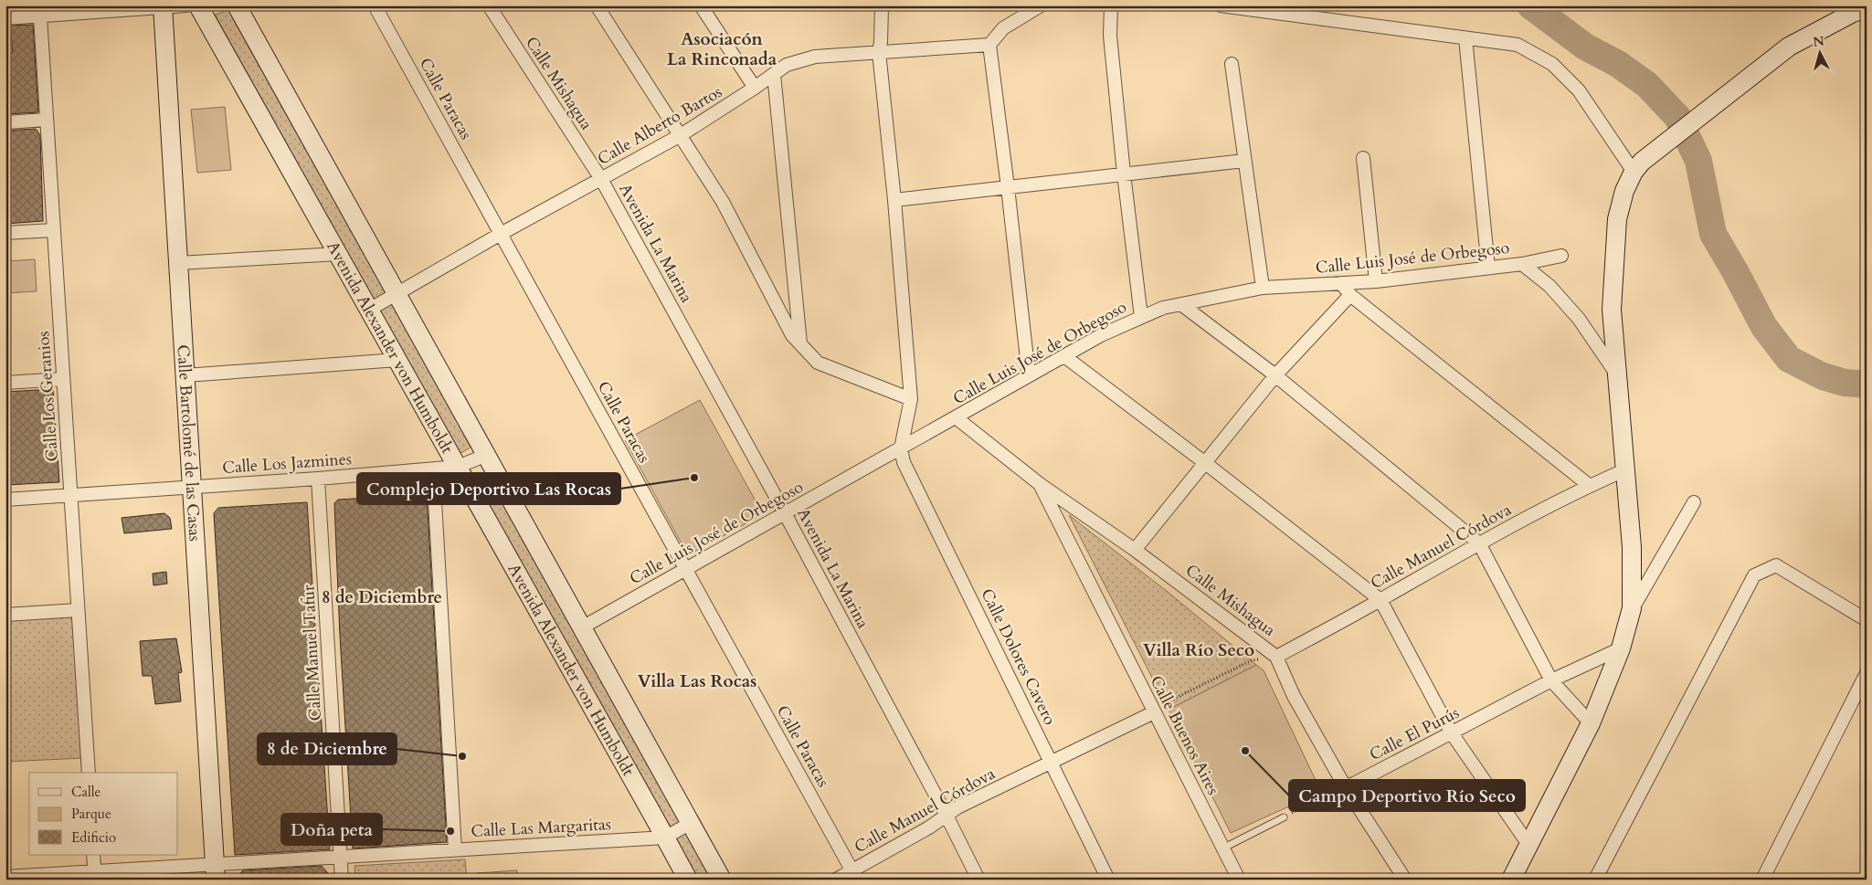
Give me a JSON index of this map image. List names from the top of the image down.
{
  "streets": {
    "main road": ["Avenida Alexander von Humboldt", "Calle Bartolomé de las Casas"],
    "street": [
      "Calle Mishagua",
      "Calle Paracas",
      "Calle Alberto Bartos",
      "Avenida La Marina",
      "Calle Luis José de Orbegoso",
      "Calle Los Geranios",
      "Calle Los Jazmines",
      "Calle Manuel Córdova",
      "Calle Manuel Tafur",
      "Calle Dolores Cavero",
      "Calle El Purús",
      "Calle Buenos Aires",
      "Calle Las Margaritas"
    ]
  },
  "crossings": [
    ["Calle Mishagua", "Calle Alberto Bartos"],
    ["Calle Mishagua", "Avenida La Marina"],
    ["Calle Mishagua", "Calle Luis José de Orbegoso"],
    ["Calle Mishagua", "Calle Manuel Córdova"],
    ["Calle Mishagua", "Calle El Purús"],
    ["Calle Mishagua", "Calle Buenos Aires"],
    ["Calle Paracas", "Calle Alberto Bartos"],
    ["Calle Paracas", "Calle Luis José de Orbegoso"],
    ["Calle Paracas", "Calle Manuel Córdova"],
    ["Calle Alberto Bartos", "Avenida La Marina"],
    ["Calle Alberto Bartos", "Avenida Alexander von Humboldt"],
    ["Avenida La Marina", "Calle Luis José de Orbegoso"],
    ["Avenida La Marina", "Calle Manuel Córdova"],
    ["Calle Luis José de Orbegoso", "Avenida Alexander von Humboldt"],
    ["Calle Luis José de Orbegoso", "Calle Dolores Cavero"],
    ["Avenida Alexander von Humboldt", "Calle Los Jazmines"],
    ["Avenida Alexander von Humboldt", "Calle Las Margaritas"],
    ["Calle Los Geranios", "Calle Los Jazmines"],
    ["Calle Bartolomé de las Casas", "Calle Los Jazmines"],
    ["Calle Bartolomé de las Casas", "Calle Las Margaritas"],
    ["Calle Los Jazmines", "Calle Manuel Tafur"],
    ["Calle Manuel Córdova", "Calle Dolores Cavero"],
    ["Calle Manuel Córdova", "Calle Buenos Aires"],
    ["Calle Manuel Tafur", "Calle Las Margaritas"]
  ],
  "districts": [
    "Asociacón La Rinconada",
    "8 de Diciembre",
    "Villa Río Seco",
    "Villa Las Rocas"
  ],
  "places": [
    "Complejo Deportivo Las Rocas",
    "Campo Deportivo Río Seco",
    "8 de Diciembre",
    "Doña peta"
  ],
  "legend": ["Calle", "Parque", "Edificio"],
  "north": "top"
}
